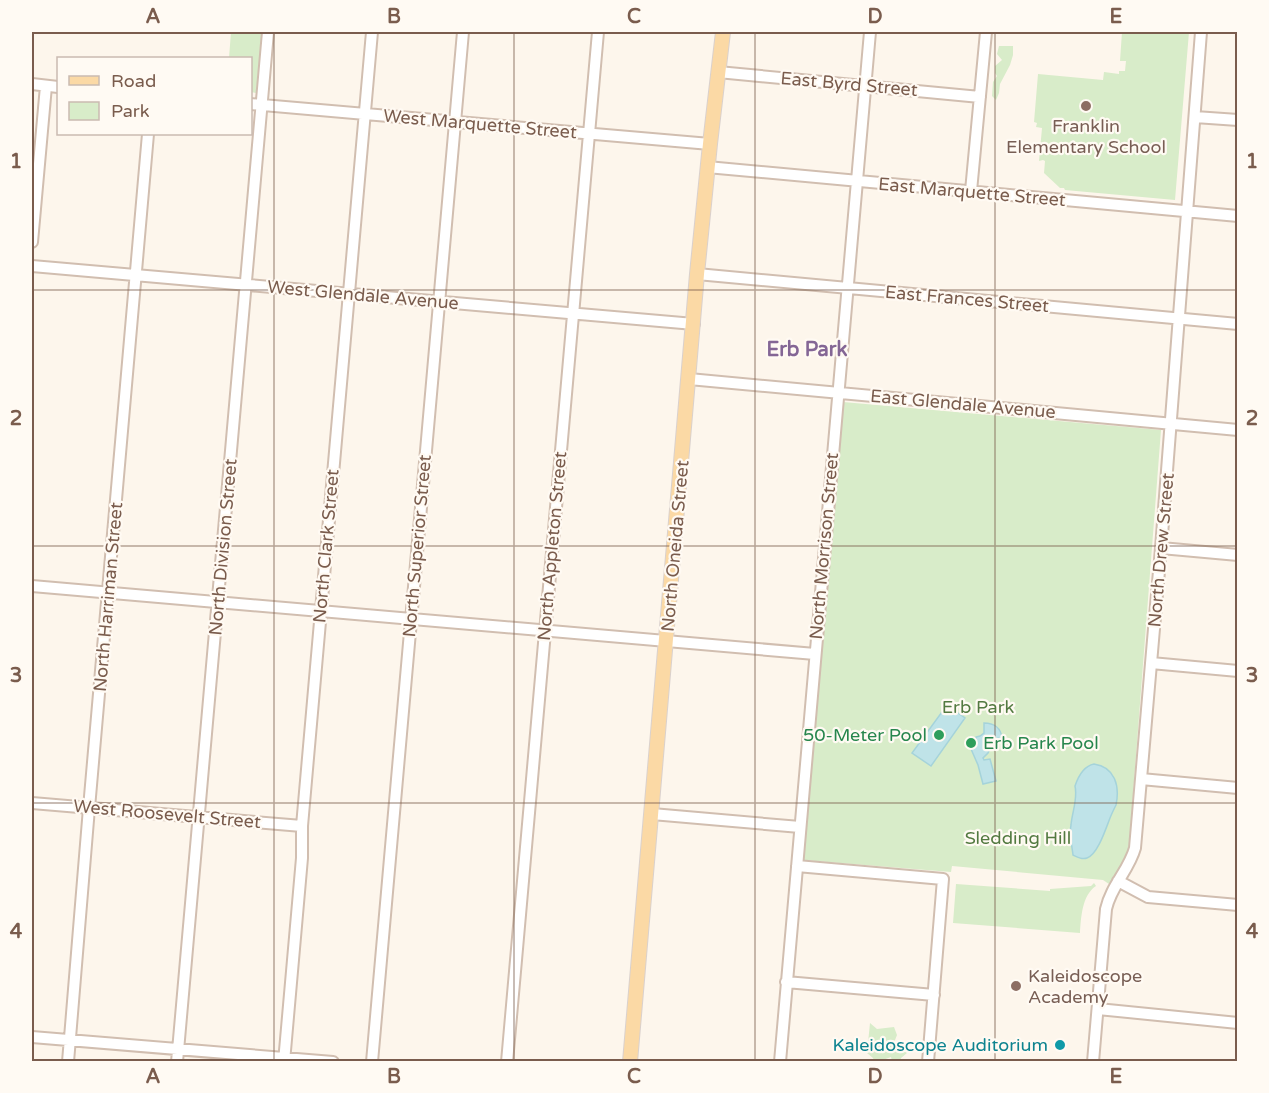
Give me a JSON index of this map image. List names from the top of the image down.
{
  "streets": {
    "main road": ["North Oneida Street"],
    "street": [
      "East Byrd Street",
      "West Marquette Street",
      "East Marquette Street",
      "West Glendale Avenue",
      "East Frances Street",
      "East Glendale Avenue",
      "North Clark Street",
      "North Superior Street",
      "North Appleton Street",
      "North Morrison Street",
      "North Division Street",
      "North Drew Street",
      "North Harriman Street",
      "West Roosevelt Street"
    ]
  },
  "crossings": [
    ["East Byrd Street", "North Oneida Street"],
    ["East Byrd Street", "North Morrison Street"],
    ["West Marquette Street", "North Clark Street"],
    ["West Marquette Street", "North Superior Street"],
    ["West Marquette Street", "North Appleton Street"],
    ["West Marquette Street", "North Oneida Street"],
    ["West Marquette Street", "North Division Street"],
    ["East Marquette Street", "North Oneida Street"],
    ["East Marquette Street", "North Morrison Street"],
    ["East Marquette Street", "North Drew Street"],
    ["West Glendale Avenue", "North Clark Street"],
    ["West Glendale Avenue", "North Superior Street"],
    ["West Glendale Avenue", "North Appleton Street"],
    ["West Glendale Avenue", "North Oneida Street"],
    ["West Glendale Avenue", "North Division Street"],
    ["West Glendale Avenue", "North Harriman Street"],
    ["East Frances Street", "North Oneida Street"],
    ["East Frances Street", "North Morrison Street"],
    ["East Frances Street", "North Drew Street"],
    ["East Glendale Avenue", "North Oneida Street"],
    ["East Glendale Avenue", "North Morrison Street"],
    ["East Glendale Avenue", "North Drew Street"],
    ["North Clark Street", "West Roosevelt Street"],
    ["North Division Street", "West Roosevelt Street"],
    ["North Harriman Street", "West Roosevelt Street"]
  ],
  "districts": ["Erb Park"],
  "parks": ["Erb Park", "Sledding Hill"],
  "places": [
    "Franklin Elementary School",
    "50-Meter Pool",
    "Erb Park Pool",
    "Kaleidoscope Academy",
    "Kaleidoscope Auditorium"
  ],
  "legend": ["Road", "Park"],
  "grid": {
    "columns": [
      "A",
      "B",
      "C",
      "D",
      "E"
    ],
    "rows": [
      "1",
      "2",
      "3",
      "4"
    ]
  }
}
